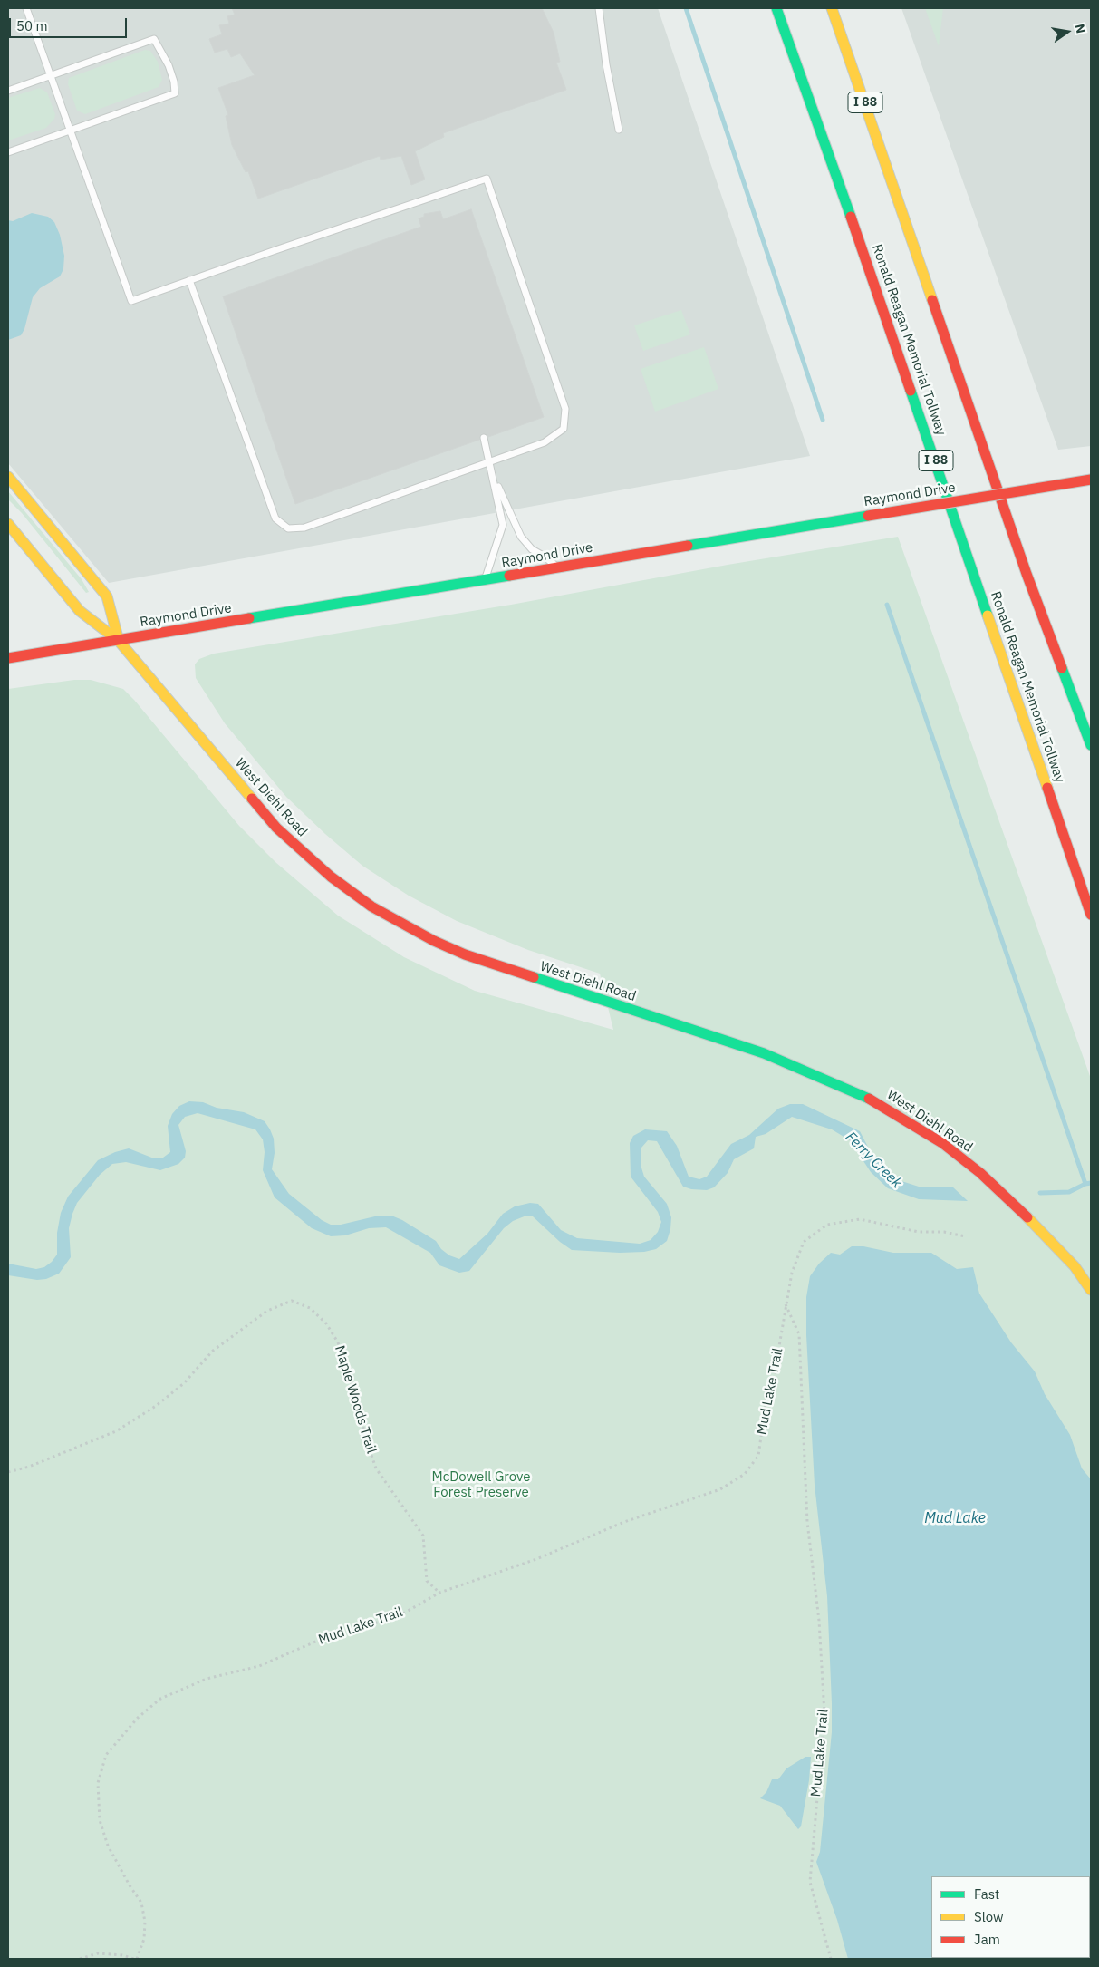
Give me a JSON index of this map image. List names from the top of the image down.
{
  "streets": {
    "main road": [
      "I 88",
      "Ronald Reagan Memorial Tollway",
      "Raymond Drive",
      "West Diehl Road"
    ],
    "path": ["Mud Lake Trail", "Maple Woods Trail"]
  },
  "crossings": [
    ["Raymond Drive", "West Diehl Road"],
    ["Mud Lake Trail", "Maple Woods Trail"]
  ],
  "water": ["Ferry Creek", "Mud Lake"],
  "parks": ["McDowell Grove Forest Preserve"],
  "legend": ["Fast", "Slow", "Jam"],
  "scale_bar": "50 m",
  "north": "right"
}
